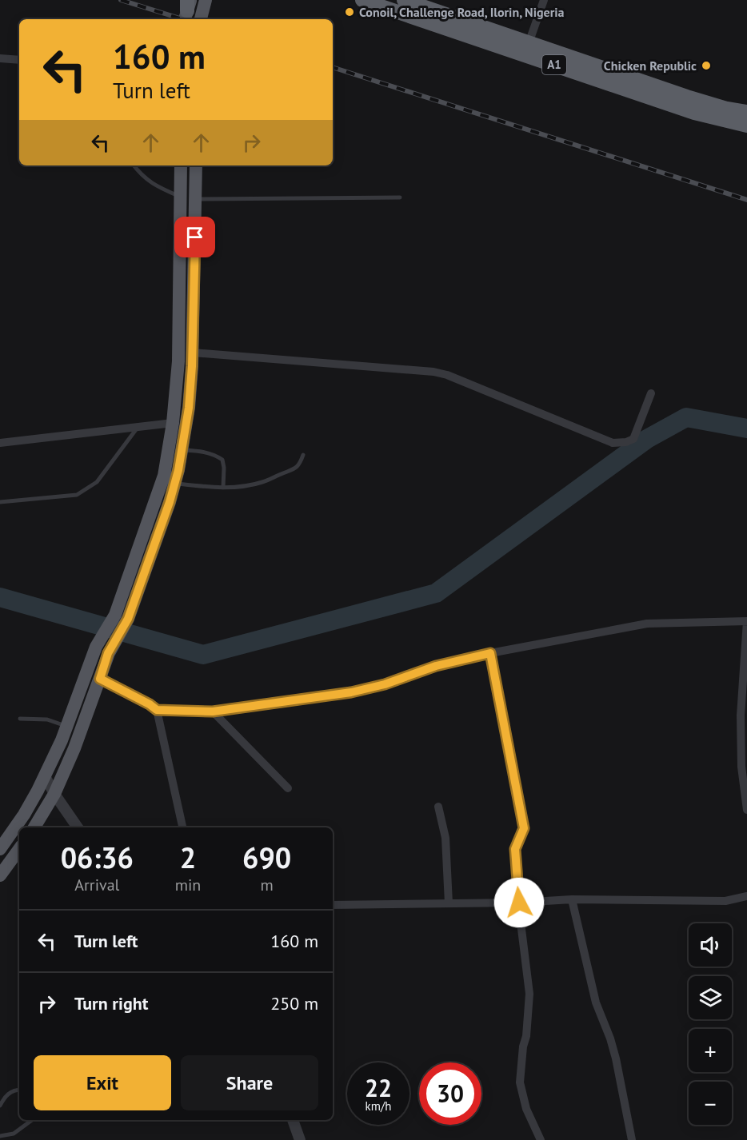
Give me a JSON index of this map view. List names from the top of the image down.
{
  "streets": {
    "highway": ["A1"]
  },
  "places": ["Conoil, Challenge Road, Ilorin, Nigeria", "Chicken Republic"],
  "page": {
    "turn": ["160 m", "Turn left"],
    "eta": [
      "06:36",
      "Arrival",
      "2",
      "min",
      "690",
      "m"
    ],
    "list": [
      {
        "name": "Turn left",
        "value": "160 m"
      },
      {
        "name": "Turn right",
        "value": "250 m"
      }
    ],
    "map_buttons": ["+", "−"],
    "buttons": ["Exit", "Share"],
    "speed": "22 km/h",
    "limit": "30"
  }
}
